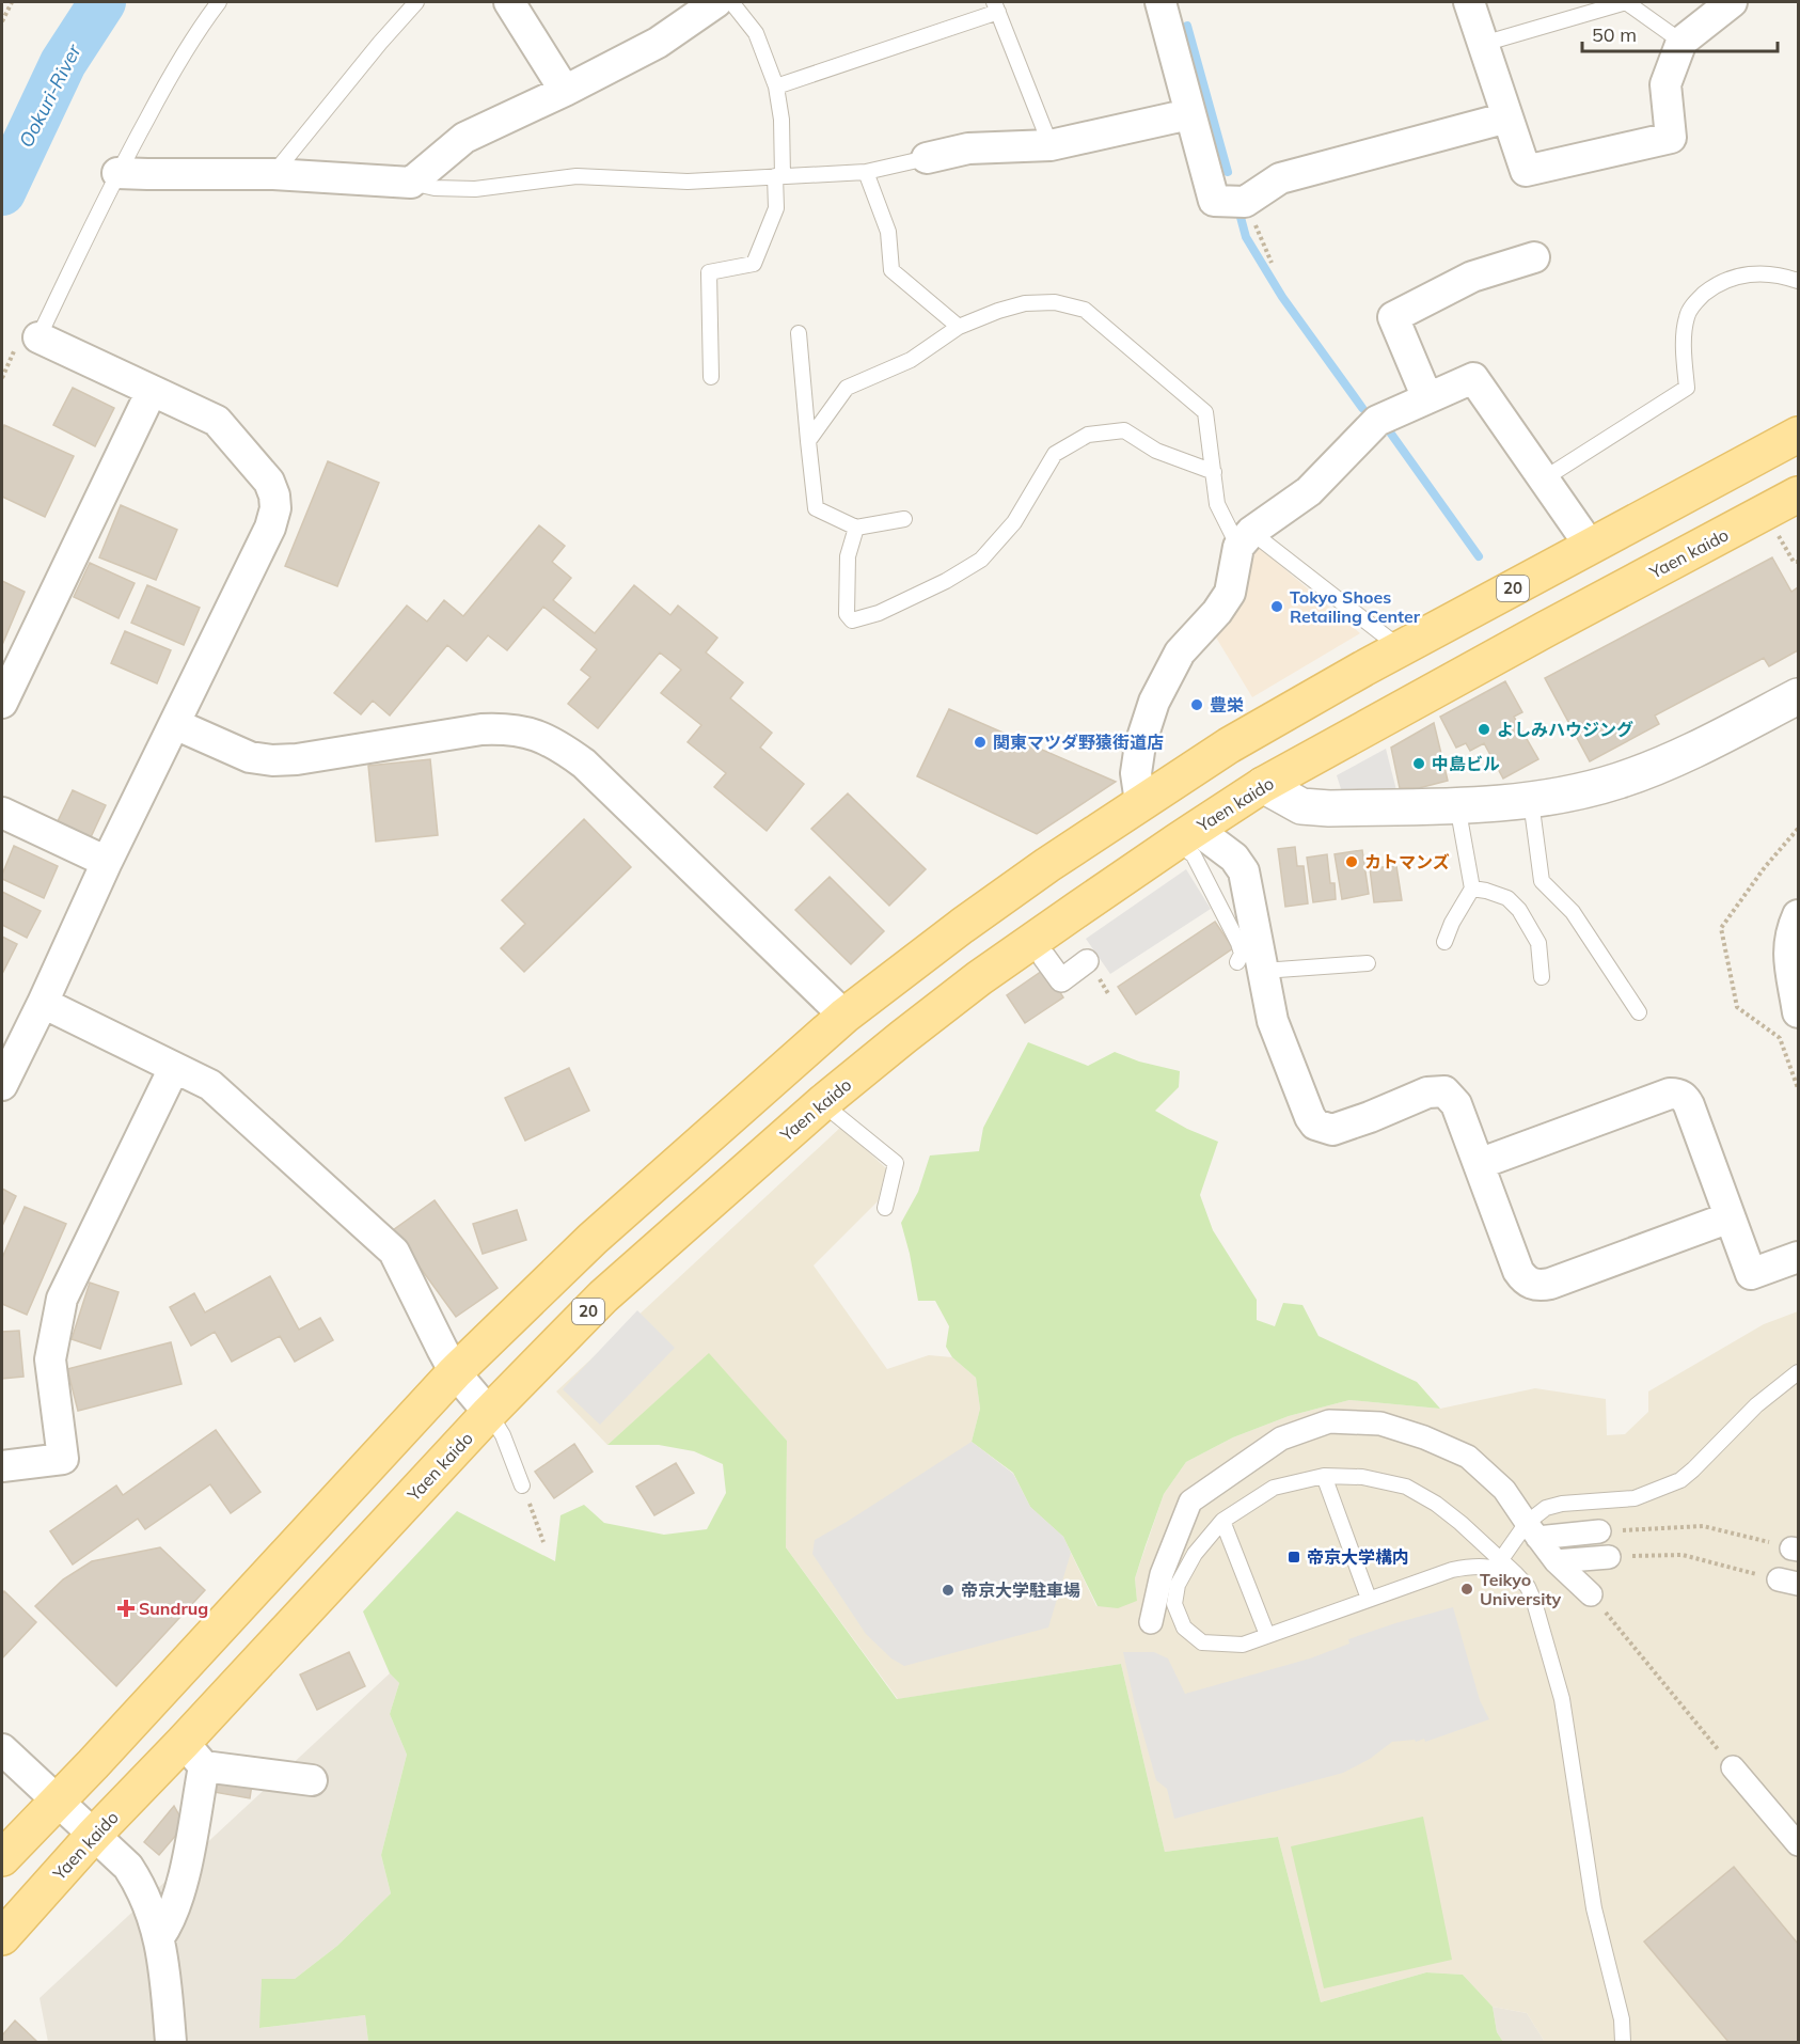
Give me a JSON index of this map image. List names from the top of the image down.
{
  "streets": {
    "main road": ["Yaen kaido", "20"]
  },
  "water": ["Ookuri-River"],
  "places": {
    "other": [
      "Tokyo Shoes Retailing Center",
      "豊栄",
      "よしみハウジング",
      "関東マツダ野猿街道店",
      "中島ビル",
      "カトマンズ",
      "Teikyo University",
      "帝京大学駐車場"
    ],
    "transit": ["帝京大学構内"],
    "health": ["Sundrug"]
  },
  "scale_bar": "50 m"
}
